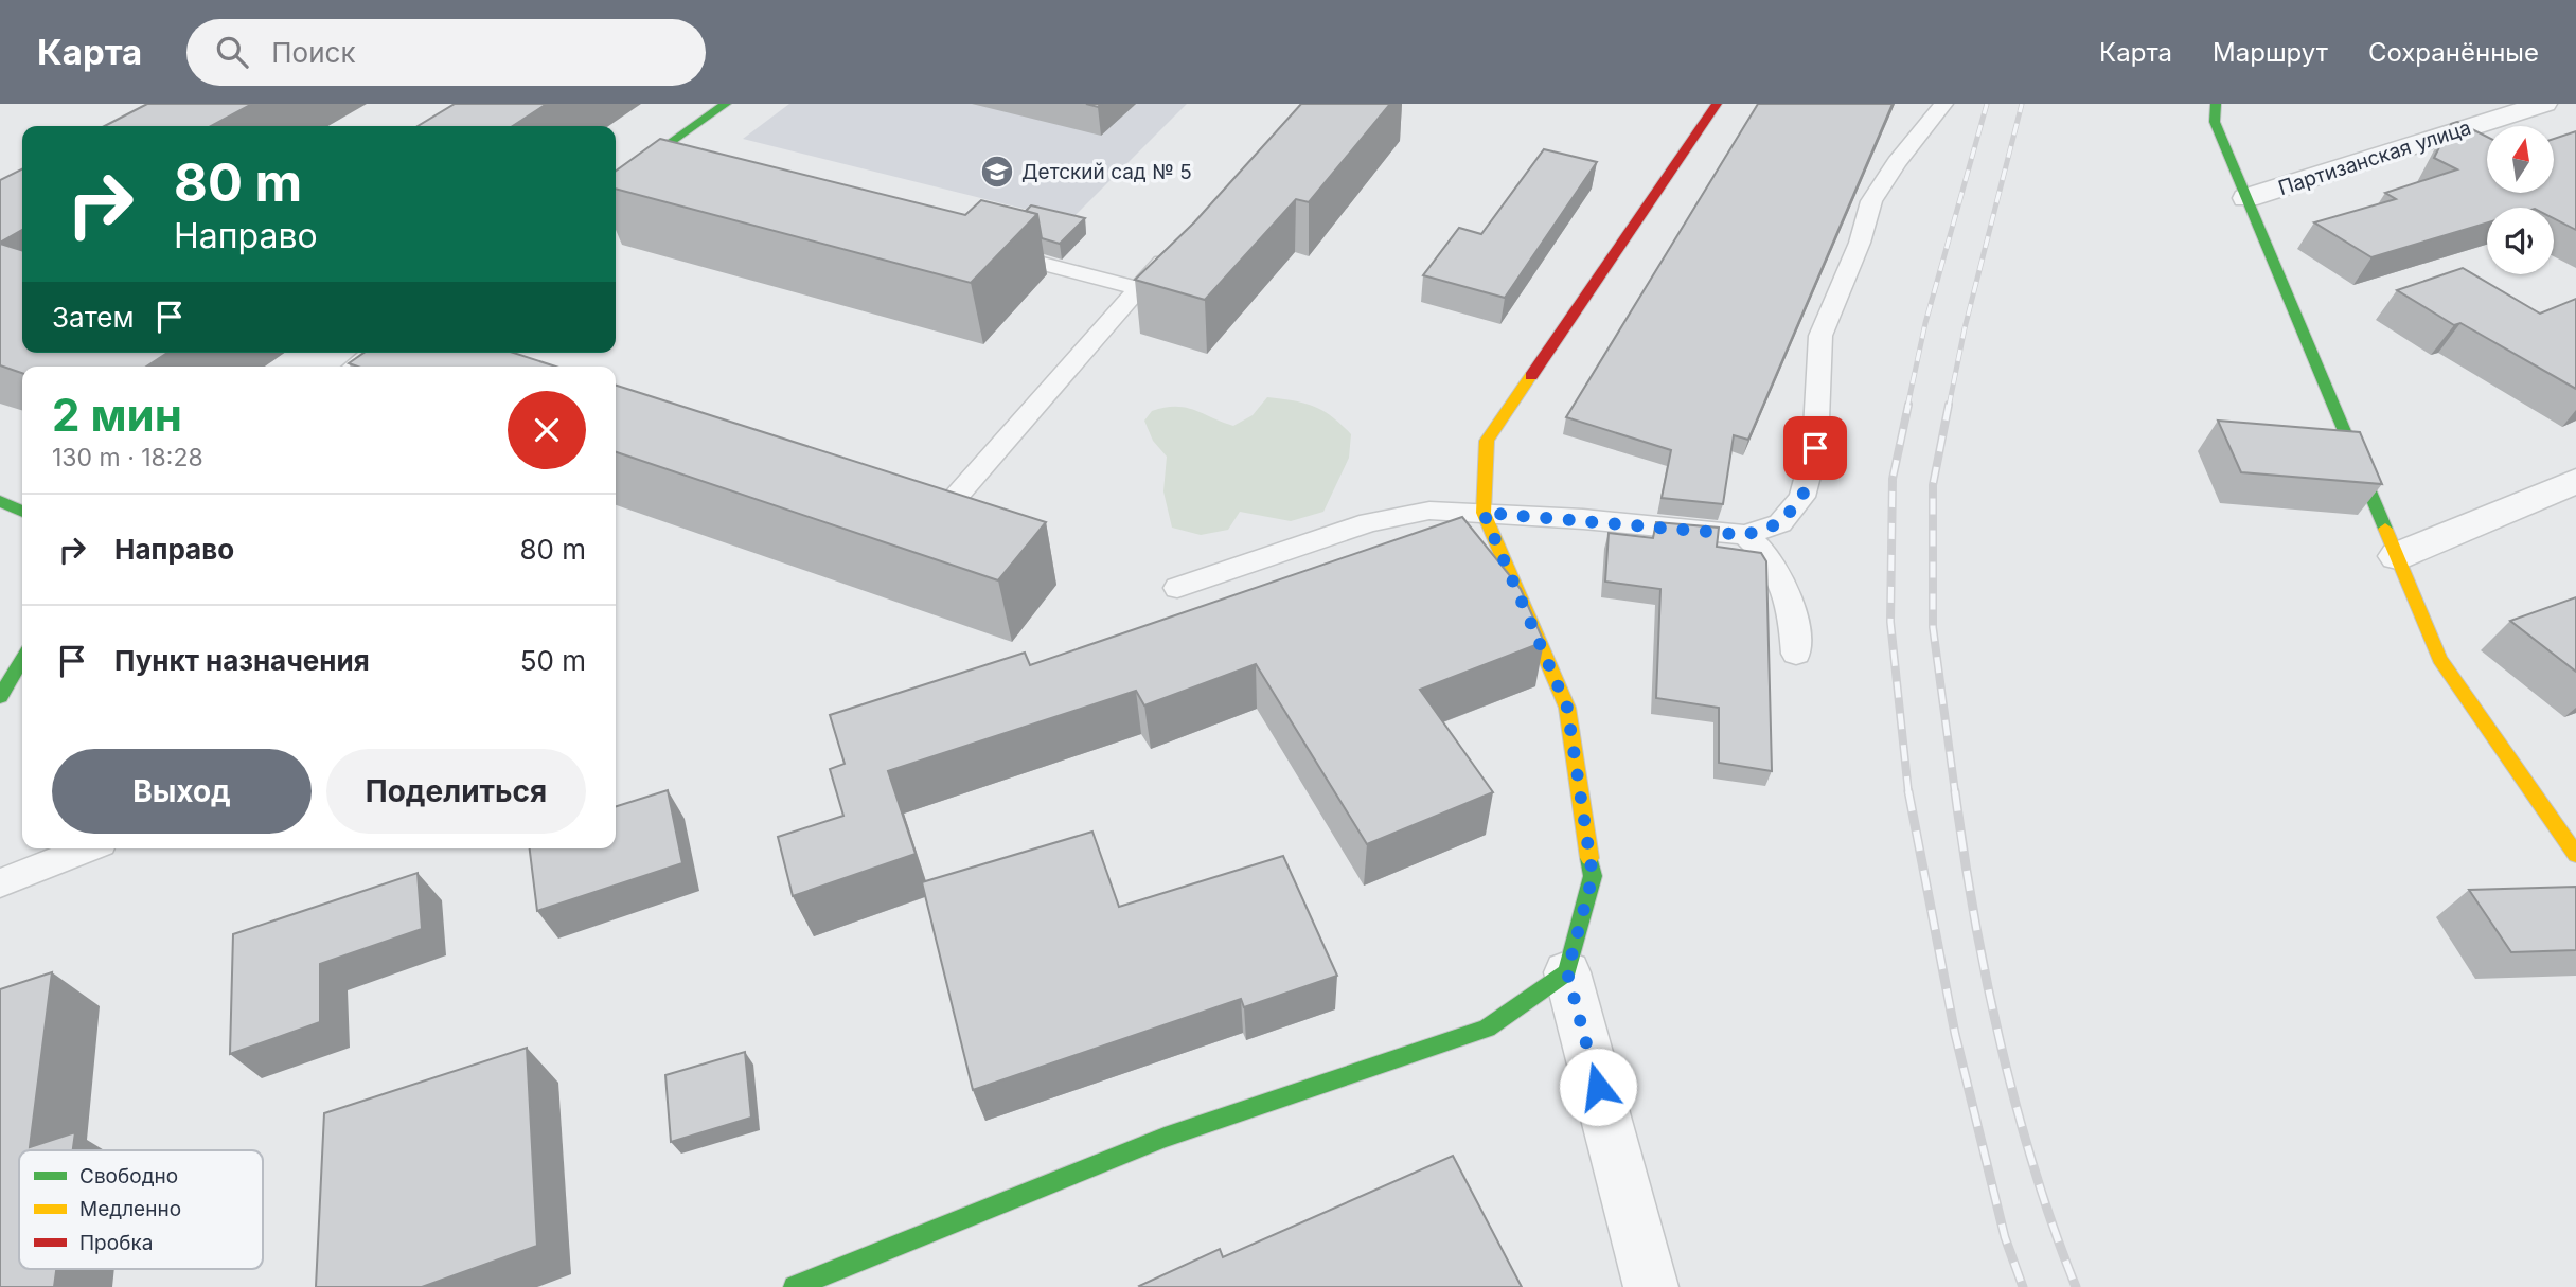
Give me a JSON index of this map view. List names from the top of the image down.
{
  "streets": {
    "street": ["Партизанская улица"]
  },
  "places": {
    "school or university": ["Детский сад № 5"]
  },
  "legend": ["Свободно", "Медленно", "Пробка"],
  "north": "top",
  "page": {
    "header": "Карта",
    "search": "Поиск",
    "nav": ["Карта", "Маршрут", "Сохранённые"],
    "turn": ["80 m", "Направо"],
    "then": "Затем",
    "heading": ["2 мин", "130 m · 18:28"],
    "list": [
      {
        "name": "Направо",
        "value": "80 m"
      },
      {
        "name": "Пункт назначения",
        "value": "50 m"
      }
    ],
    "buttons": ["Выход", "Поделиться"]
  }
}
